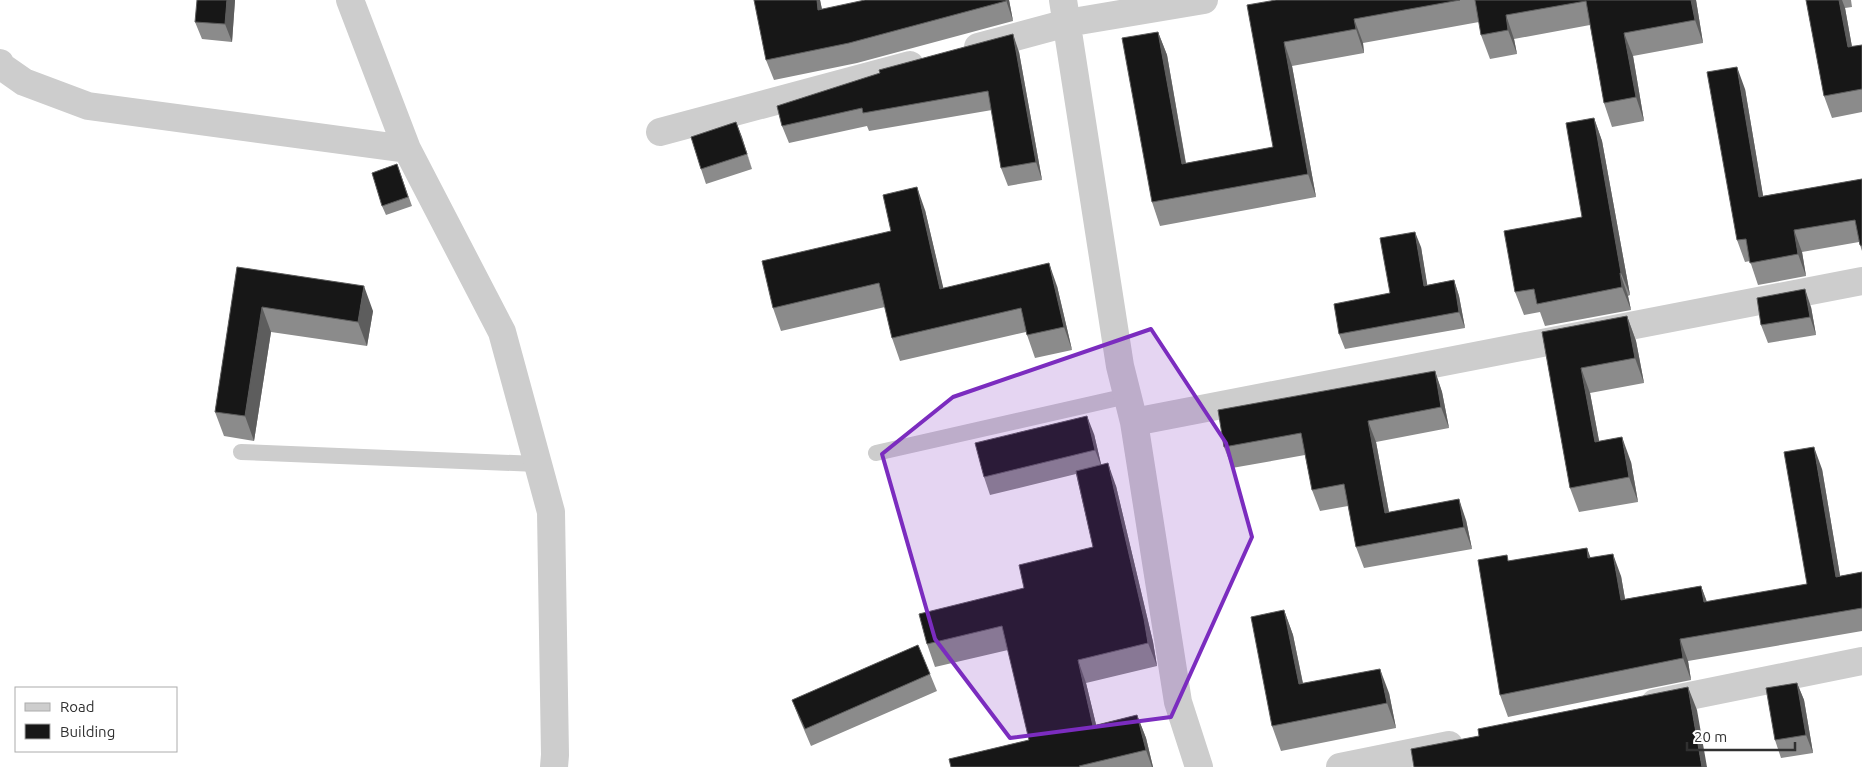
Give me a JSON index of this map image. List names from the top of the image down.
{
  "legend": ["Road", "Building"],
  "scale_bar": "20 m"
}
